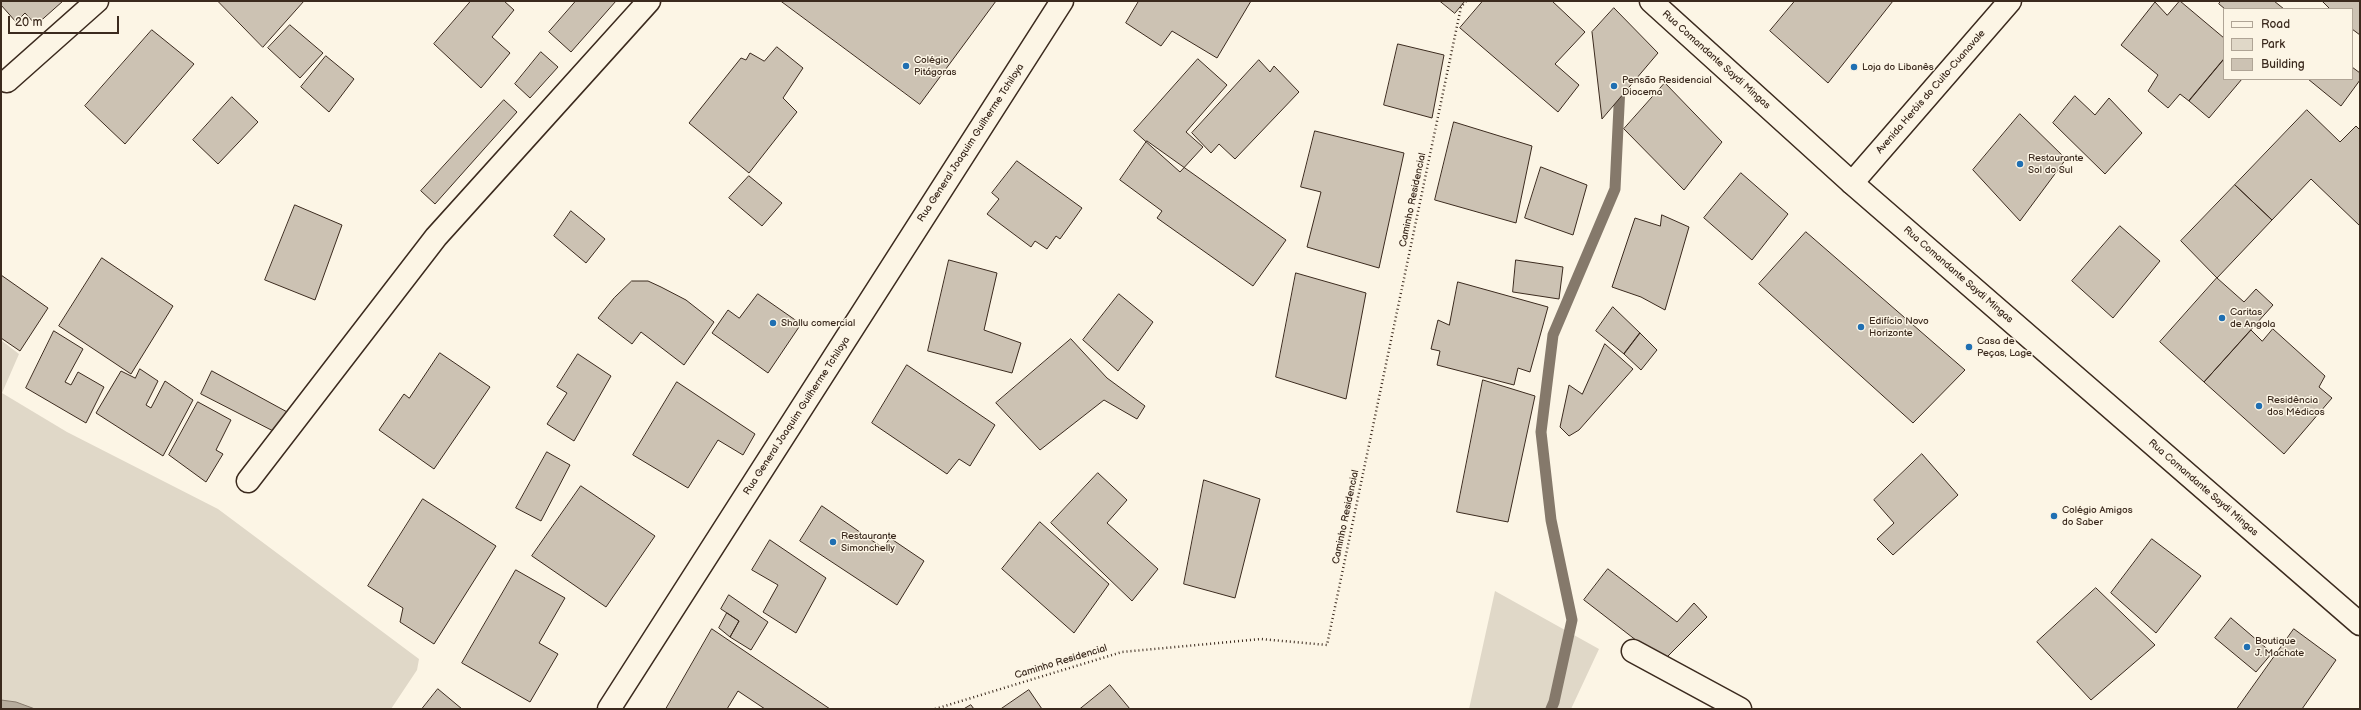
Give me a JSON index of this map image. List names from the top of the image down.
{
  "streets": {
    "street": ["Rua Comandante Saydi Mingas", "Avenida Heróis do Cuito-Cuanavale", "Rua General Joaquim Guilherme Tchiloya"],
    "path": ["Caminho Residencial"]
  },
  "crossings": [
    ["Rua Comandante Saydi Mingas", "Avenida Heróis do Cuito-Cuanavale"]
  ],
  "places": [
    "Colégio Pitágoras",
    "Loja do Libanês",
    "Pensão Residencial Diocema",
    "Restaurante Sol do Sul",
    "Caritas de Angola",
    "Shallu comercial",
    "Edifício Novo Horizonte",
    "Casa de Peças, Lage",
    "Residência dos Médicos",
    "Colégio Amigos do Saber",
    "Restaurante Simonchelly",
    "Boutique J. Machate"
  ],
  "legend": ["Road", "Park", "Building"],
  "scale_bar": "20 m"
}
